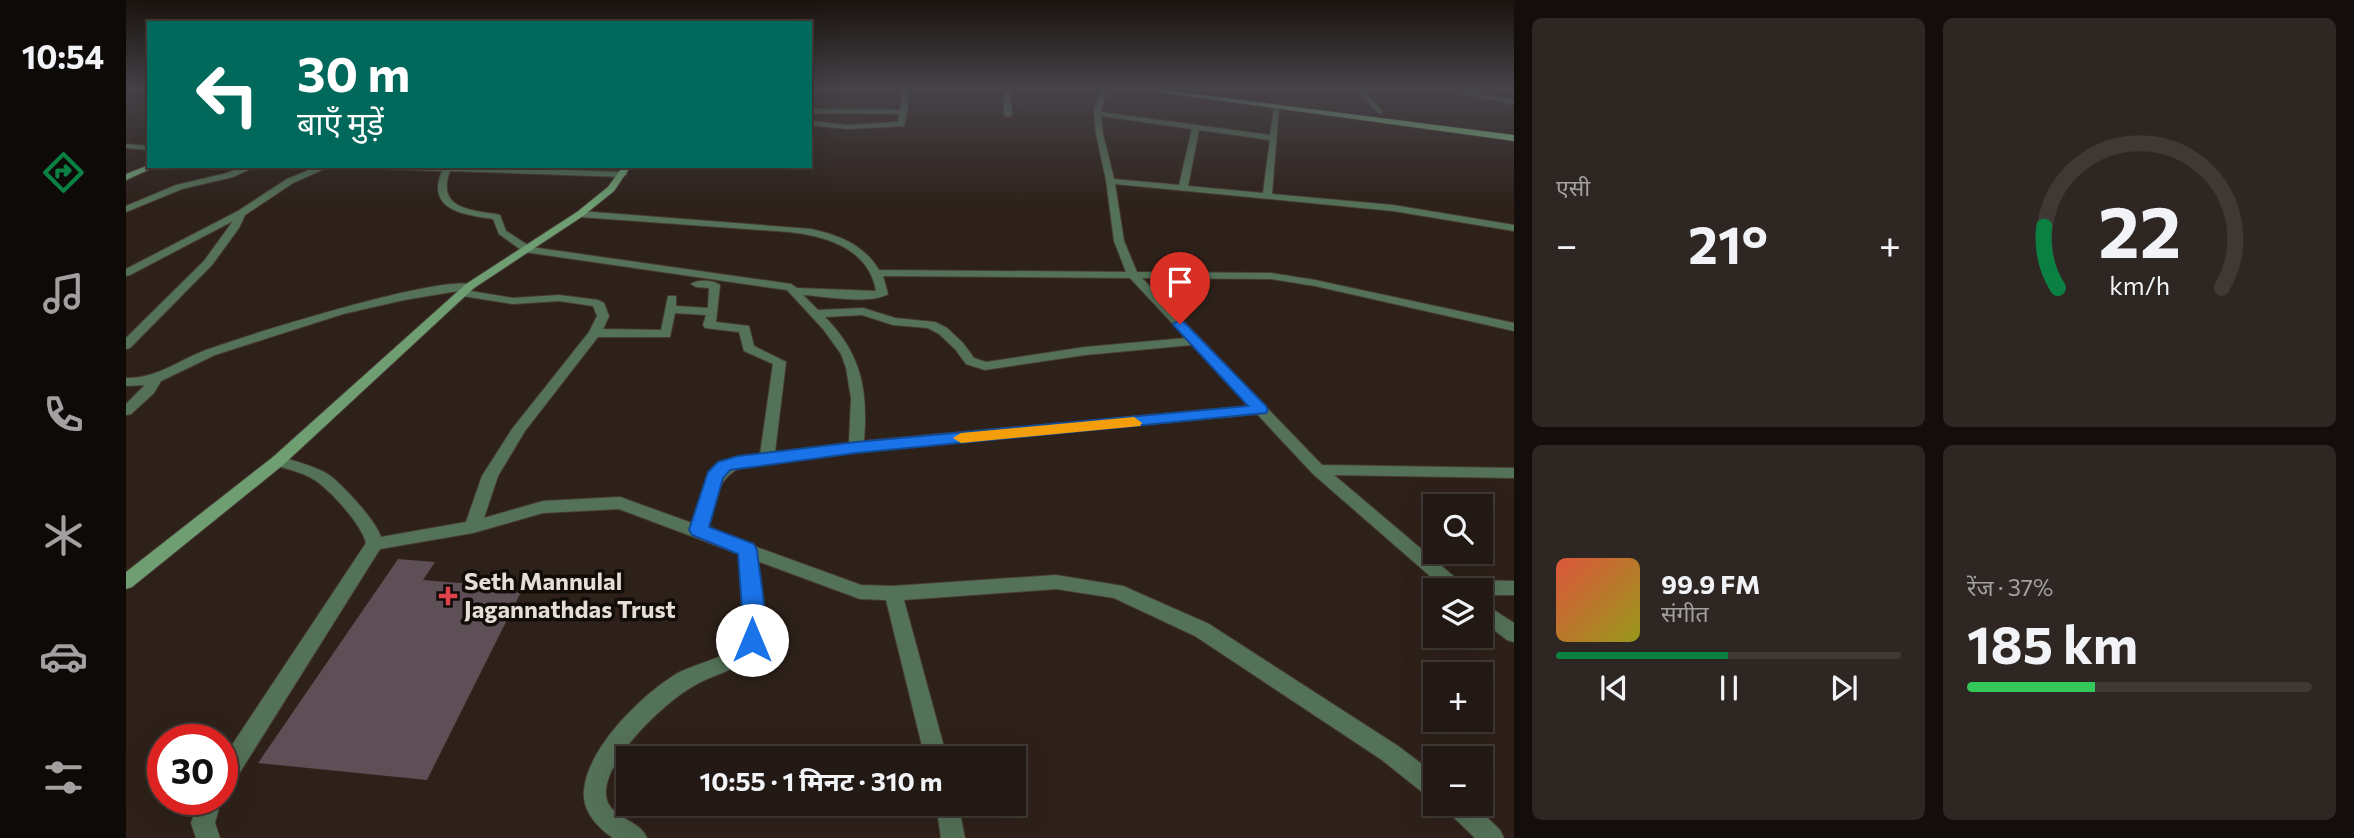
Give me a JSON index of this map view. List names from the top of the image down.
{
  "places": {
    "health": ["Seth Mannulal Jagannathdas Trust"]
  },
  "page": {
    "tabs": "10:54",
    "tile": [
      "एसी",
      ["रेंज · 37%", "185 km"]
    ],
    "turn": ["30 m", "बाएँ मुड़ें"],
    "heat": ["−", "21°", "+"],
    "map_buttons": ["+", "−"],
    "song": ["99.9 FM", "संगीत"],
    "limit": "30",
    "trip": "10:55 · 1 मिनट · 310 m",
    "gauge": ["22", "km/h"]
  }
}
